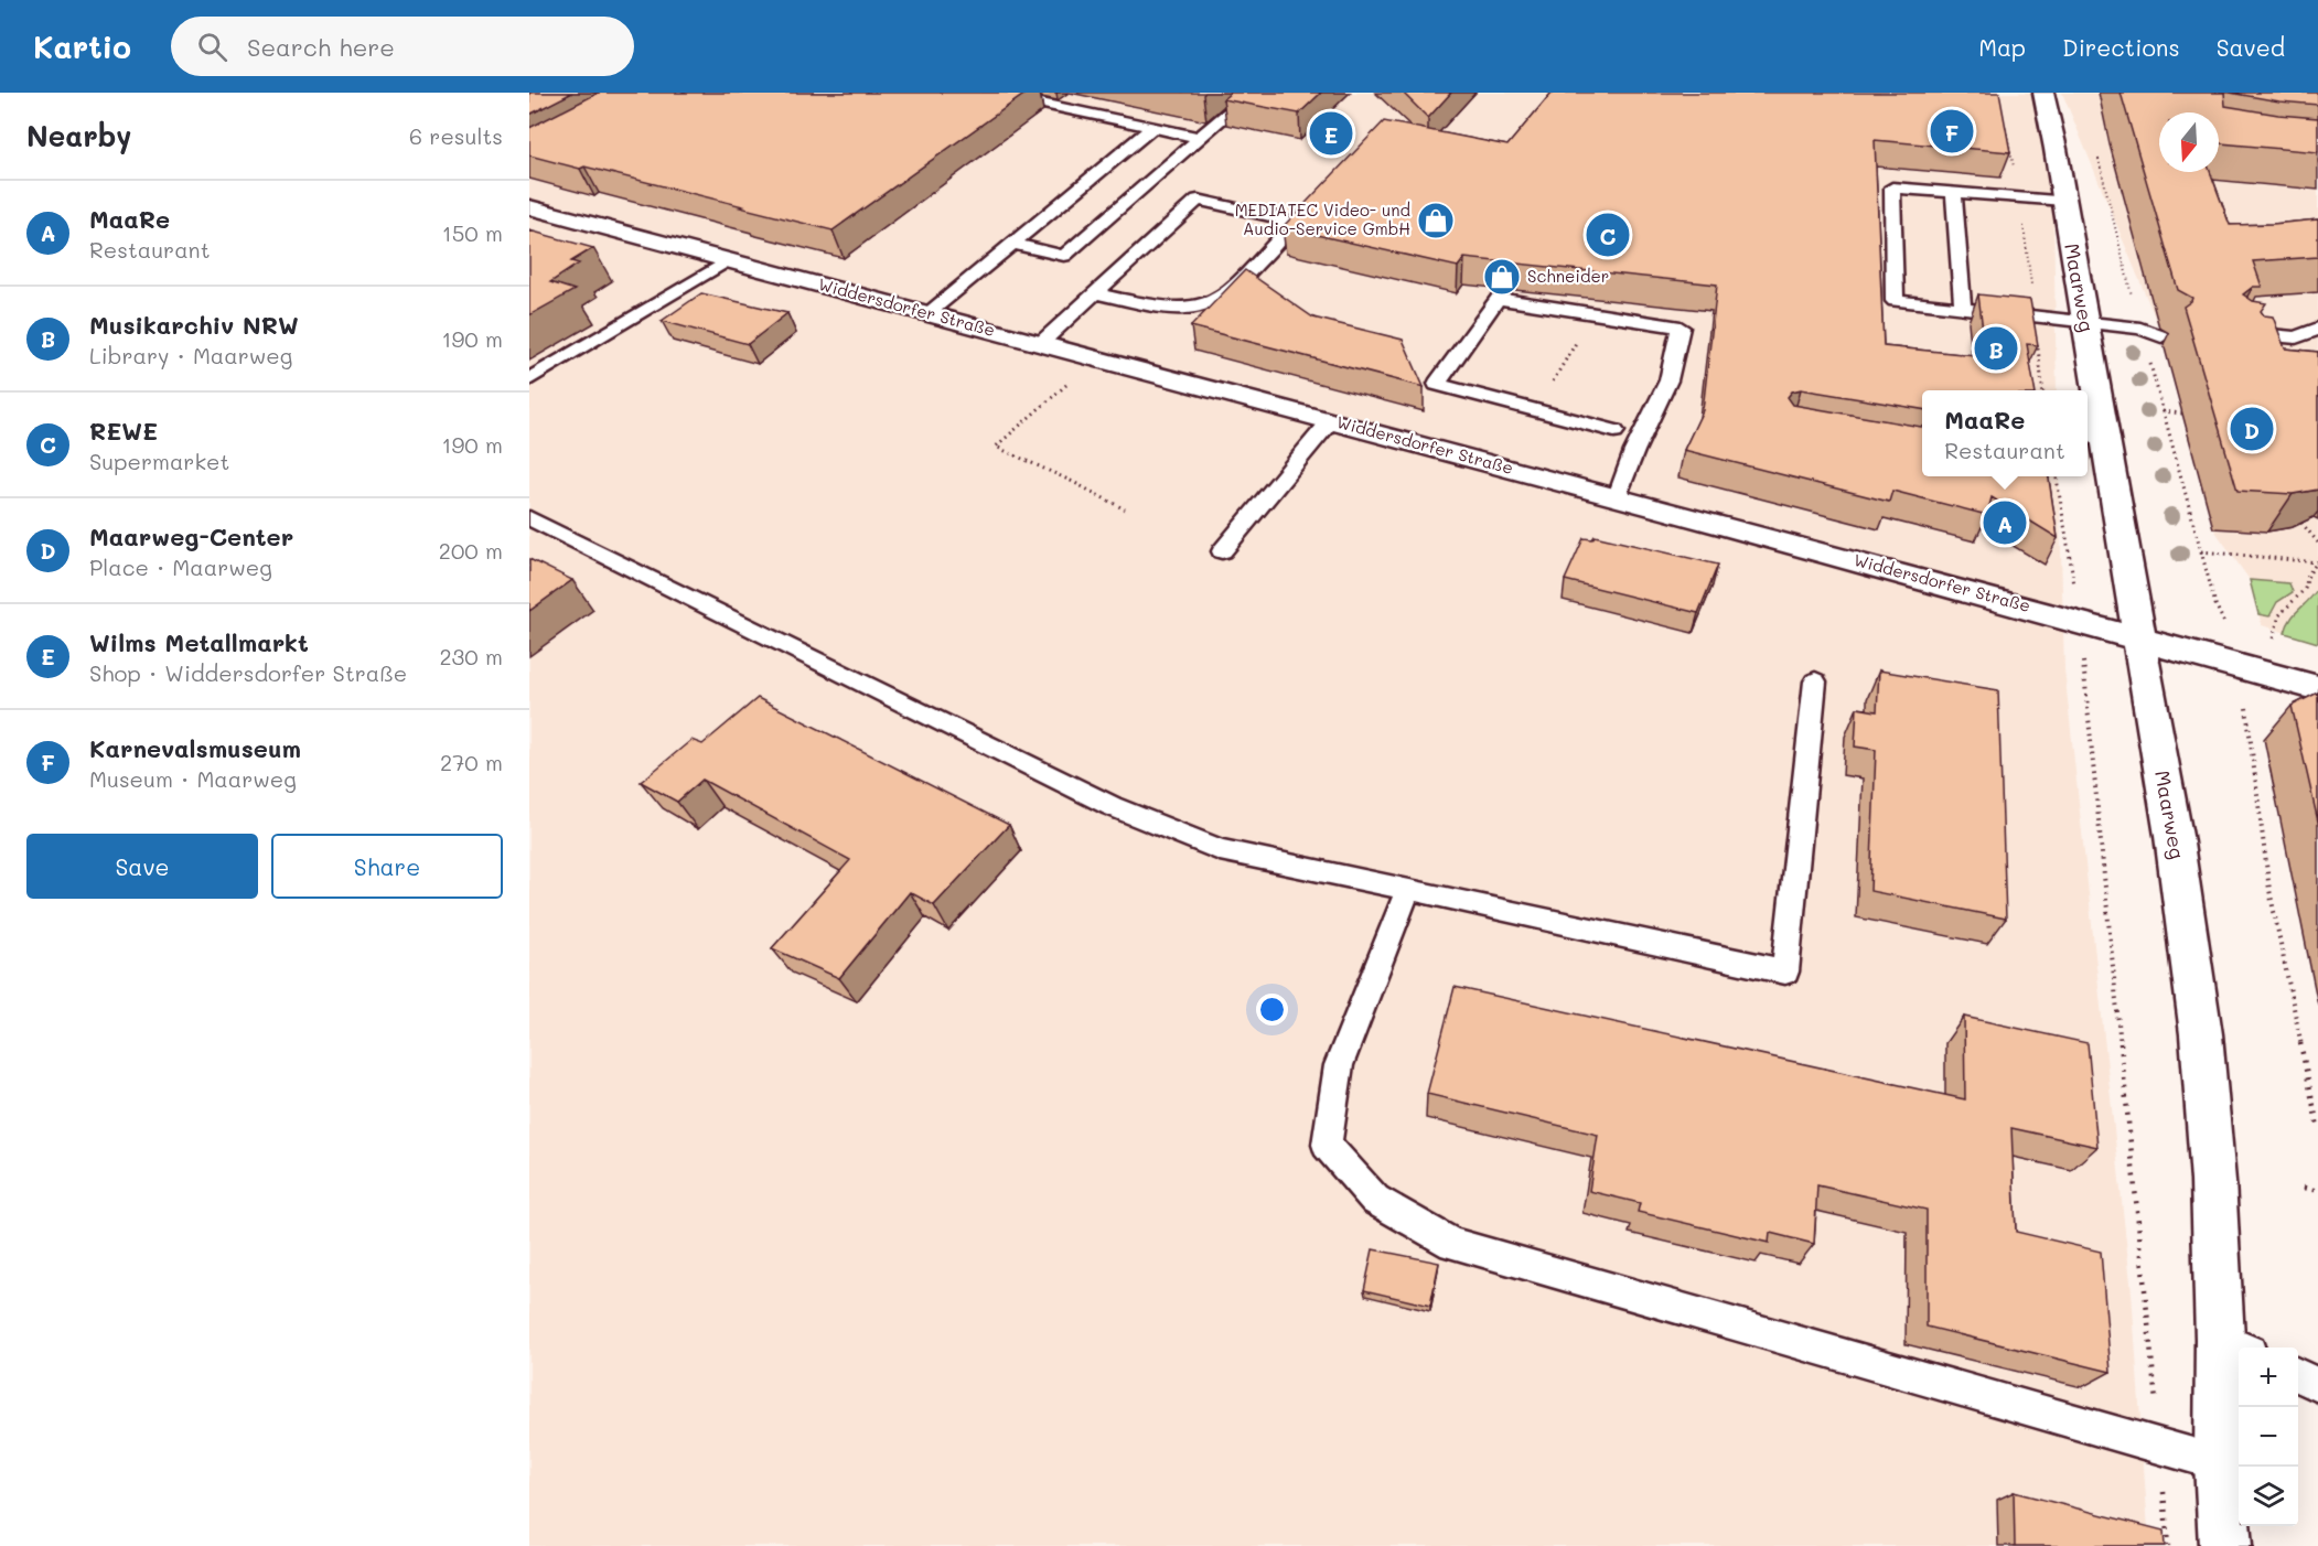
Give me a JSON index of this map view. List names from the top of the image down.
{
  "streets": {
    "main road": ["Maarweg", "Widdersdorfer Straße"]
  },
  "crossings": [
    ["Maarweg", "Widdersdorfer Straße"]
  ],
  "places": {
    "shop": ["MEDIATEC Video- und Audio-Service GmbH", "Schneider"]
  },
  "north": "bottom",
  "page": {
    "header": "Kartio",
    "search": "Search here",
    "nav": ["Map", "Directions", "Saved"],
    "heading": ["Nearby", "6 results"],
    "pins": [
      "F",
      "E",
      "C",
      "B",
      "D",
      "A"
    ],
    "list": [
      {
        "mark": "A",
        "name": "MaaRe",
        "note": "Restaurant",
        "value": "150 m"
      },
      {
        "mark": "B",
        "name": "Musikarchiv NRW",
        "note": "Library · Maarweg",
        "value": "190 m"
      },
      {
        "mark": "C",
        "name": "REWE",
        "note": "Supermarket",
        "value": "190 m"
      },
      {
        "mark": "D",
        "name": "Maarweg-Center",
        "note": "Place · Maarweg",
        "value": "200 m"
      },
      {
        "mark": "E",
        "name": "Wilms Metallmarkt",
        "note": "Shop · Widdersdorfer Straße",
        "value": "230 m"
      },
      {
        "mark": "F",
        "name": "Karnevalsmuseum",
        "note": "Museum · Maarweg",
        "value": "270 m"
      }
    ],
    "popup": ["MaaRe", "Restaurant"],
    "buttons": ["Save", "Share"],
    "map_buttons": ["+", "−"]
  }
}
